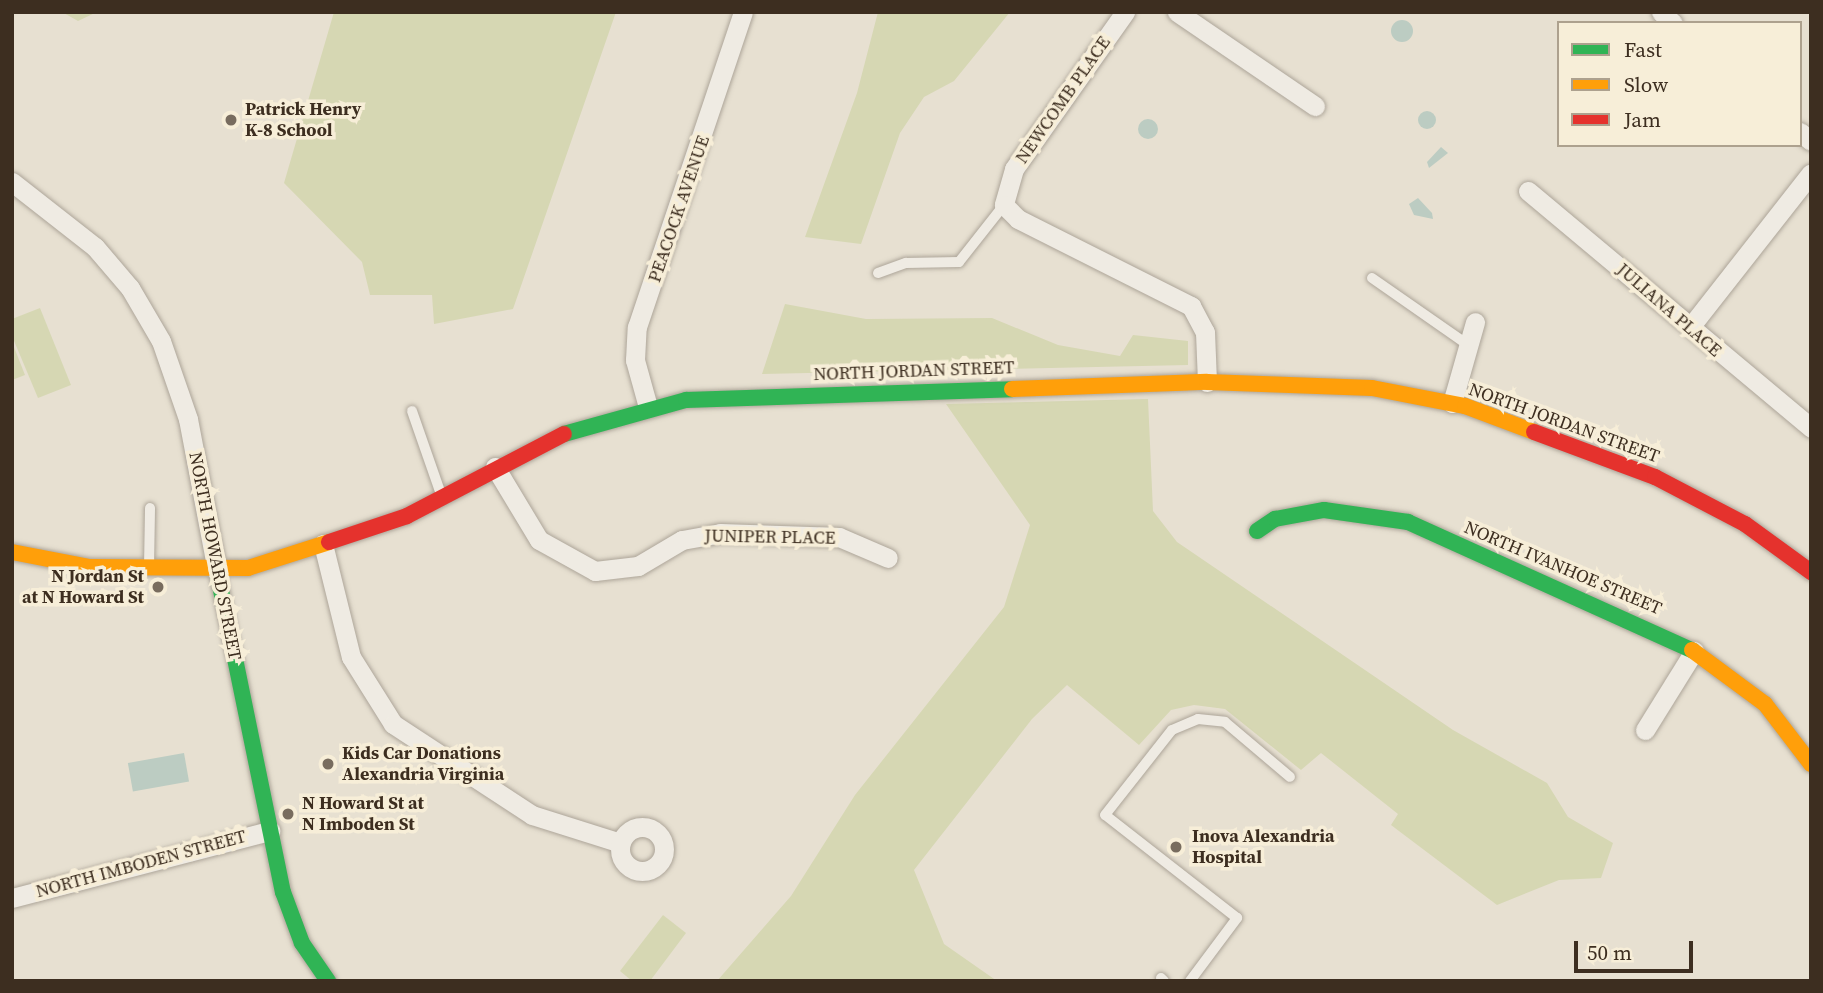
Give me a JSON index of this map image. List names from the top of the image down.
{
  "streets": {
    "street": [
      "NEWCOMB PLACE",
      "PEACOCK AVENUE",
      "JULIANA PLACE",
      "NORTH JORDAN STREET",
      "JUNIPER PLACE",
      "NORTH HOWARD STREET",
      "NORTH IVANHOE STREET",
      "NORTH IMBODEN STREET"
    ]
  },
  "crossings": [
    ["PEACOCK AVENUE", "NORTH JORDAN STREET"],
    ["NORTH JORDAN STREET", "JUNIPER PLACE"],
    ["NORTH JORDAN STREET", "NORTH HOWARD STREET"],
    ["NORTH HOWARD STREET", "NORTH IMBODEN STREET"]
  ],
  "places": [
    "Patrick Henry K-8 School",
    "N Jordan St at N Howard St",
    "Kids Car Donations Alexandria Virginia",
    "N Howard St at N Imboden St",
    "Inova Alexandria Hospital"
  ],
  "legend": ["Fast", "Slow", "Jam"],
  "scale_bar": "50 m"
}
